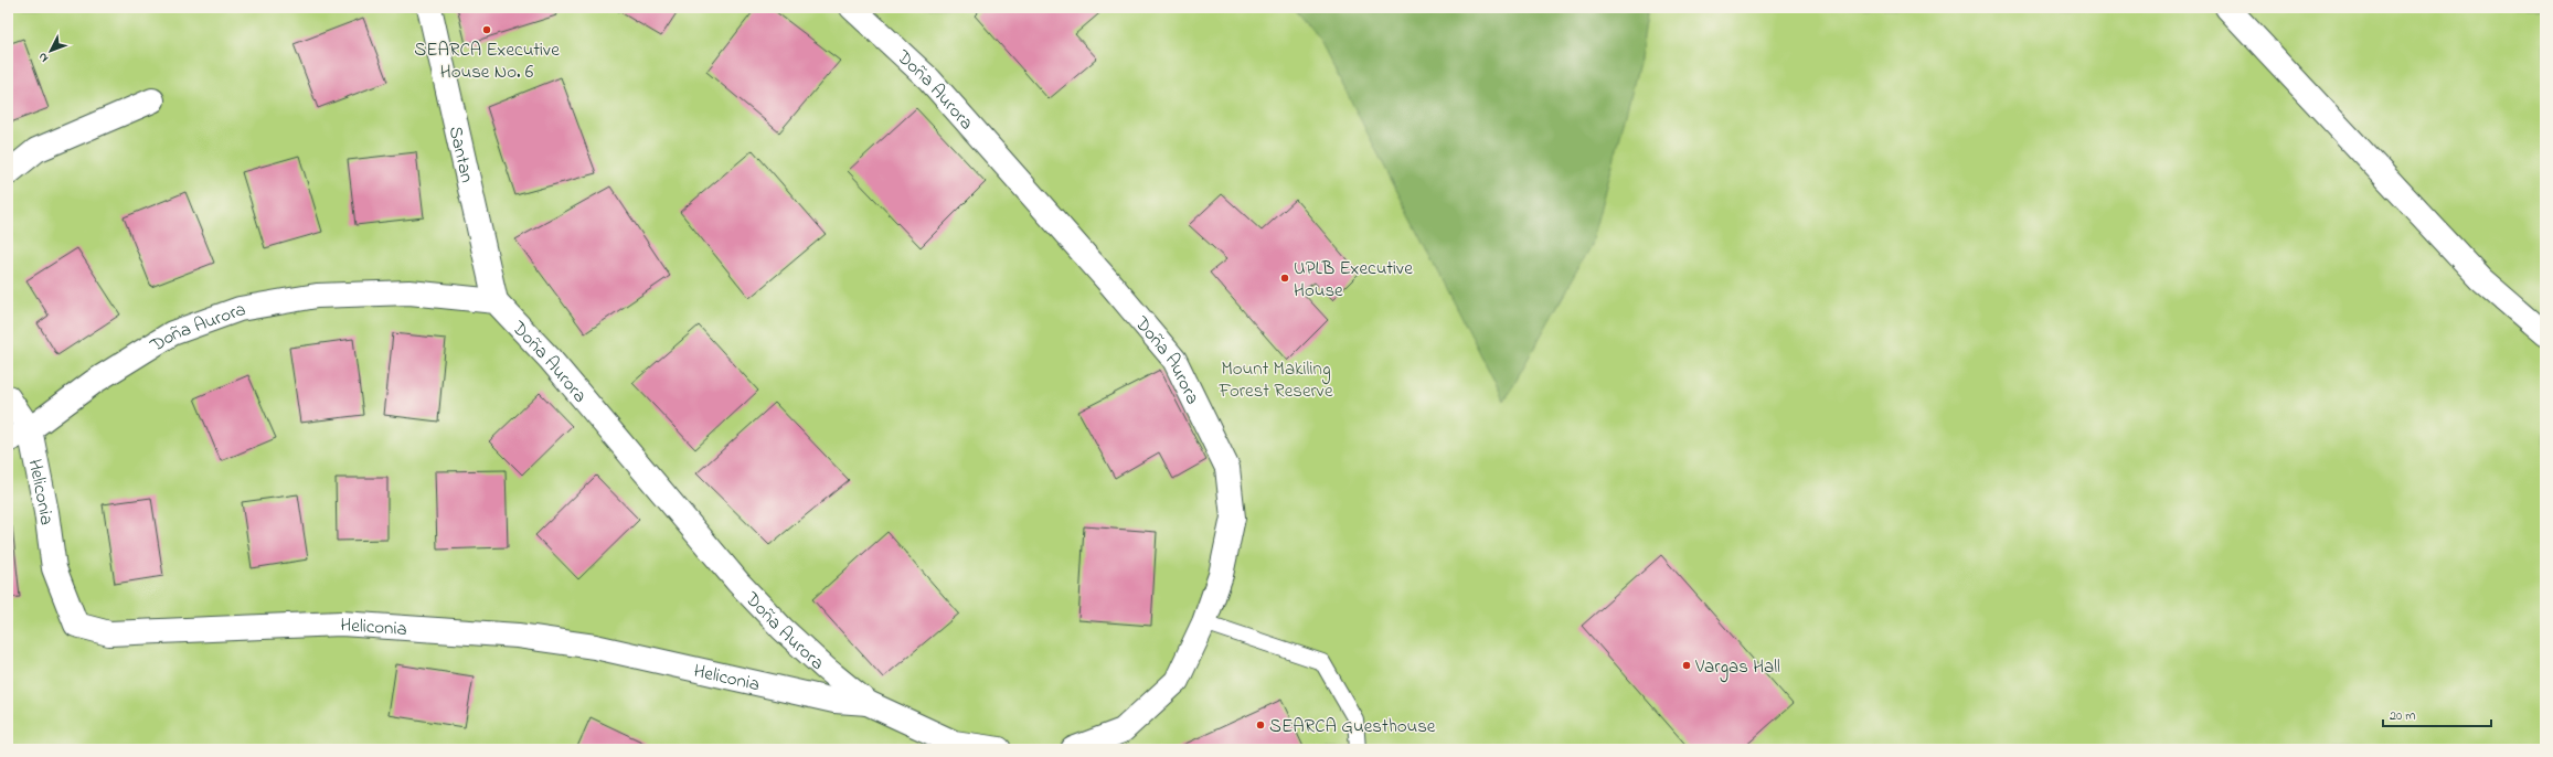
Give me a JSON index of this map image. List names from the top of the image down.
{
  "streets": {
    "street": ["Doña Aurora", "Santan", "Heliconia"]
  },
  "crossings": [
    ["Doña Aurora", "Santan"],
    ["Doña Aurora", "Heliconia"]
  ],
  "parks": ["Mount Makiling Forest Reserve"],
  "places": [
    "SEARCA Executive House No. 6",
    "UPLB Executive House",
    "Vargas Hall",
    "SEARCA Guesthouse"
  ],
  "scale_bar": "20 m",
  "north": "bottom left"
}
